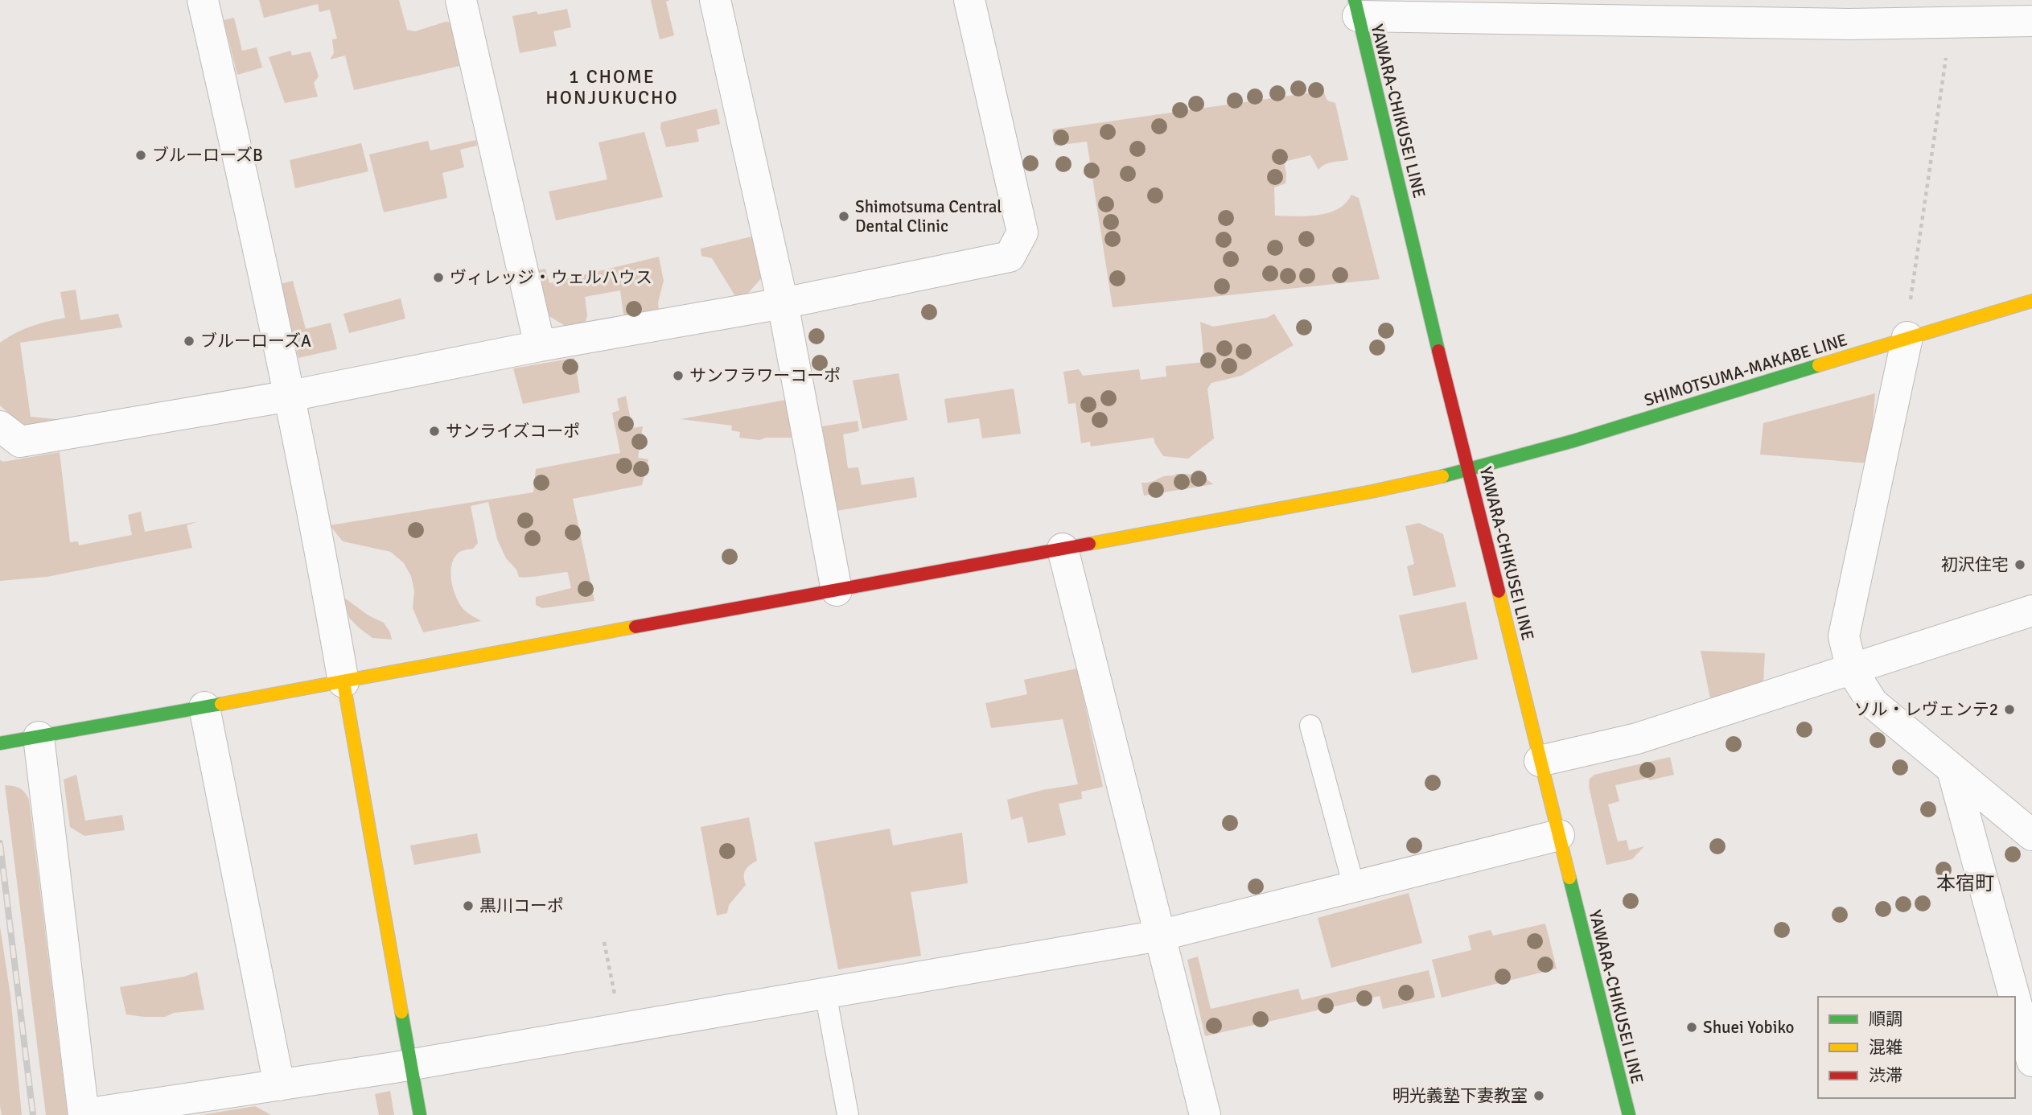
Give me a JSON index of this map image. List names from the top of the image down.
{
  "streets": {
    "street": ["YAWARA-CHIKUSEI LINE", "SHIMOTSUMA-MAKABE LINE"]
  },
  "crossings": [
    ["YAWARA-CHIKUSEI LINE", "SHIMOTSUMA-MAKABE LINE"]
  ],
  "districts": ["1 CHOME HONJUKUCHO", "本宿町"],
  "places": [
    "ブルーローズB",
    "Shimotsuma Central Dental Clinic",
    "ヴィレッジ・ウェルハウス",
    "ブルーローズA",
    "サンフラワーコーポ",
    "サンライズコーポ",
    "初沢住宅",
    "ソル・レヴェンテ2",
    "黒川コーポ",
    "Shuei Yobiko",
    "明光義塾下妻教室"
  ],
  "legend": ["順調", "混雑", "渋滞"]
}
